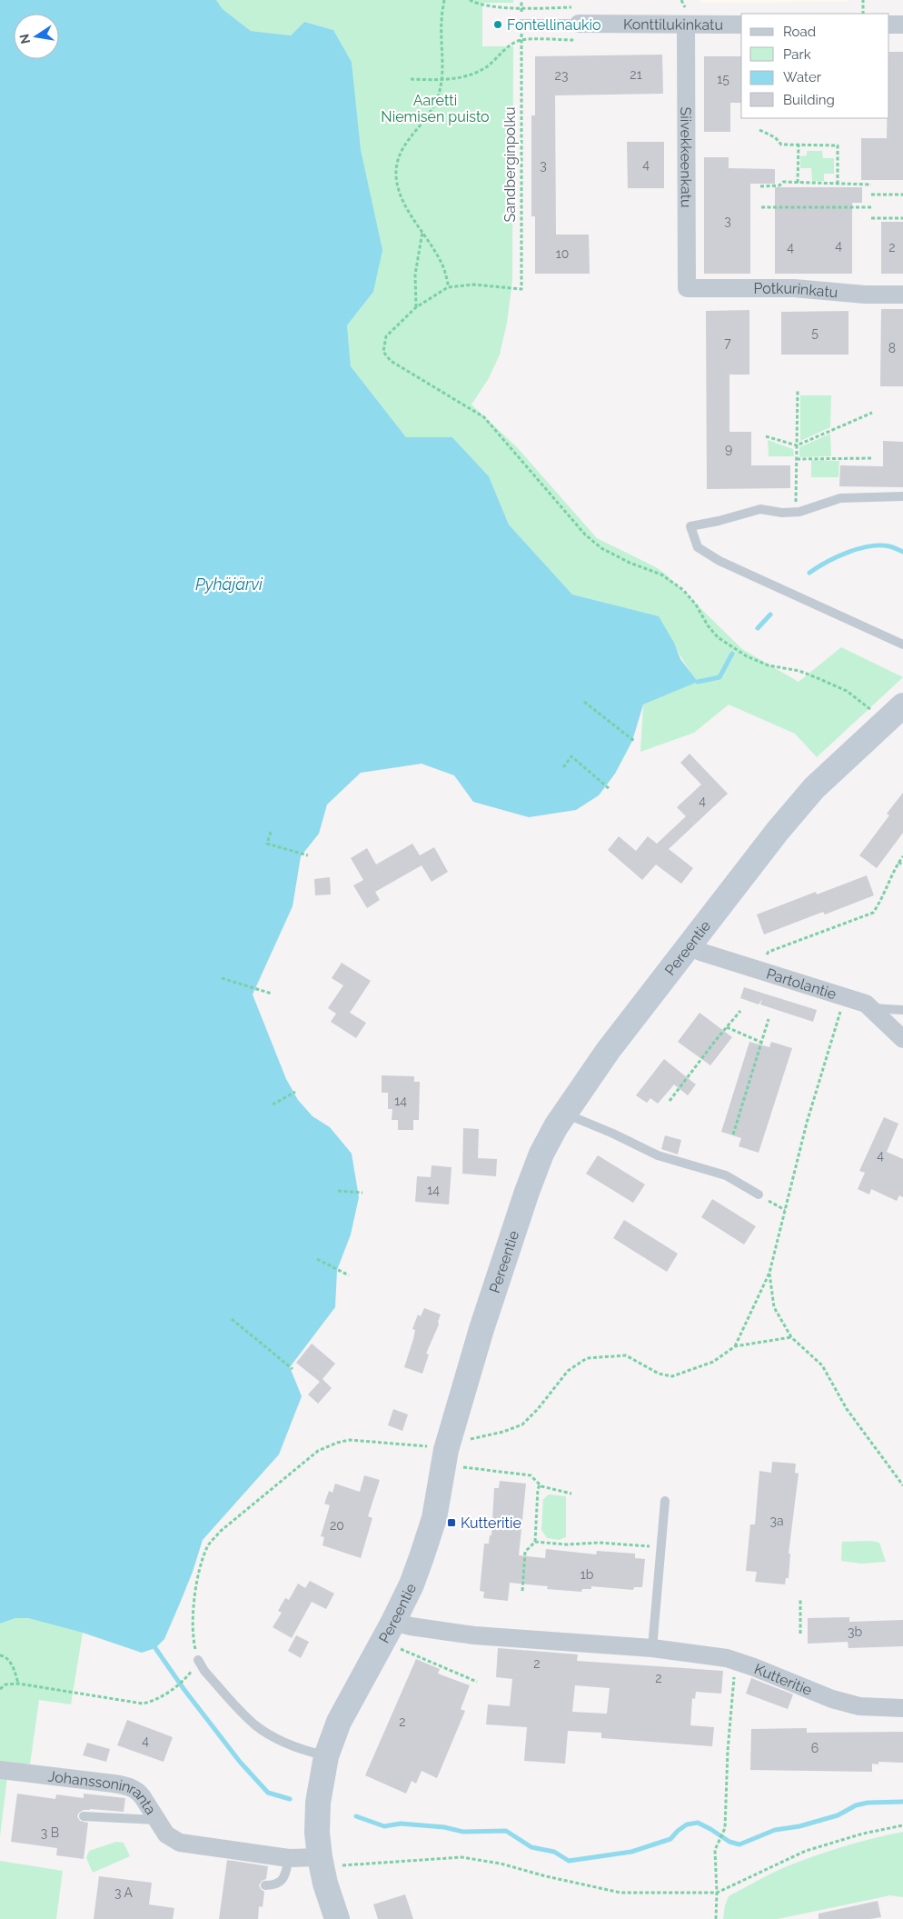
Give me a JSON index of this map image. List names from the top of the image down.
{
  "streets": {
    "street": [
      "Konttilukinkatu",
      "Siivekkeenkatu",
      "Potkurinkatu",
      "Pereentie",
      "Partolantie",
      "Kutteritie",
      "Johanssoninranta"
    ],
    "path": ["Sandberginpolku"]
  },
  "crossings": [
    ["Konttilukinkatu", "Siivekkeenkatu"],
    ["Siivekkeenkatu", "Potkurinkatu"],
    ["Pereentie", "Partolantie"],
    ["Pereentie", "Kutteritie"],
    ["Pereentie", "Johanssoninranta"]
  ],
  "water": ["Pyhäjärvi"],
  "parks": ["Aaretti Niemisen puisto"],
  "places": {
    "other": ["Fontellinaukio"],
    "transit": ["Kutteritie"]
  },
  "house_numbers": [
    "21",
    "23",
    "15",
    "4",
    "3",
    "3",
    "4",
    "4",
    "2",
    "10",
    "5",
    "7",
    "8",
    "9",
    "4",
    "14",
    "4",
    "14",
    "3a",
    "20",
    "1b",
    "3b",
    "2",
    "2",
    "2",
    "4",
    "6",
    "3 B",
    "3 A"
  ],
  "legend": [
    "Road",
    "Park",
    "Water",
    "Building"
  ],
  "north": "left"
}
